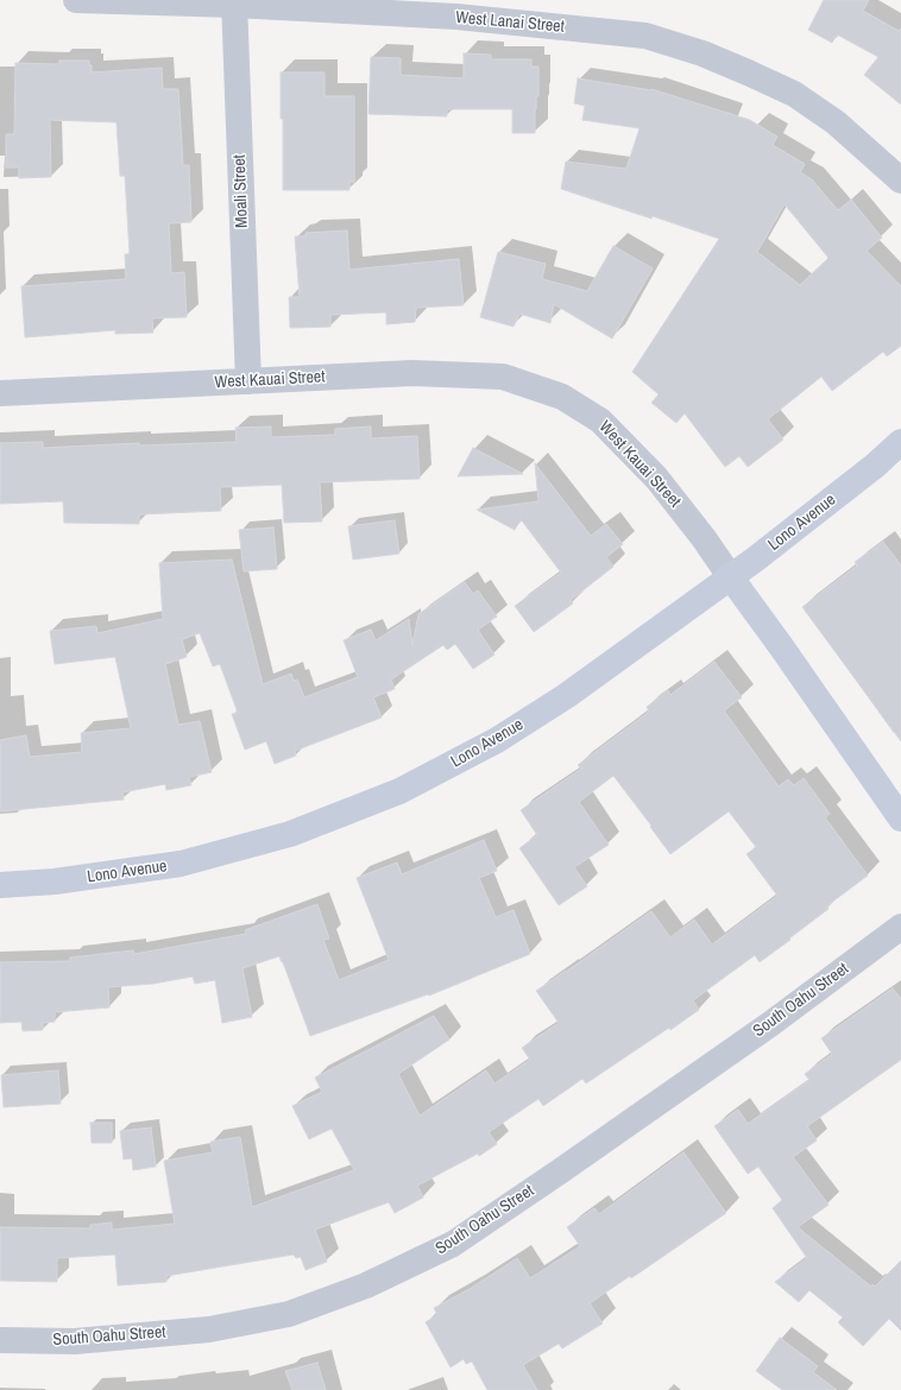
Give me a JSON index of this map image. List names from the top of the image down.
{
  "streets": {
    "street": [
      "West Lanai Street",
      "Moali Street",
      "West Kauai Street",
      "Lono Avenue",
      "South Oahu Street"
    ]
  },
  "crossings": [
    ["West Lanai Street", "Moali Street"],
    ["Moali Street", "West Kauai Street"],
    ["West Kauai Street", "Lono Avenue"]
  ]
}
